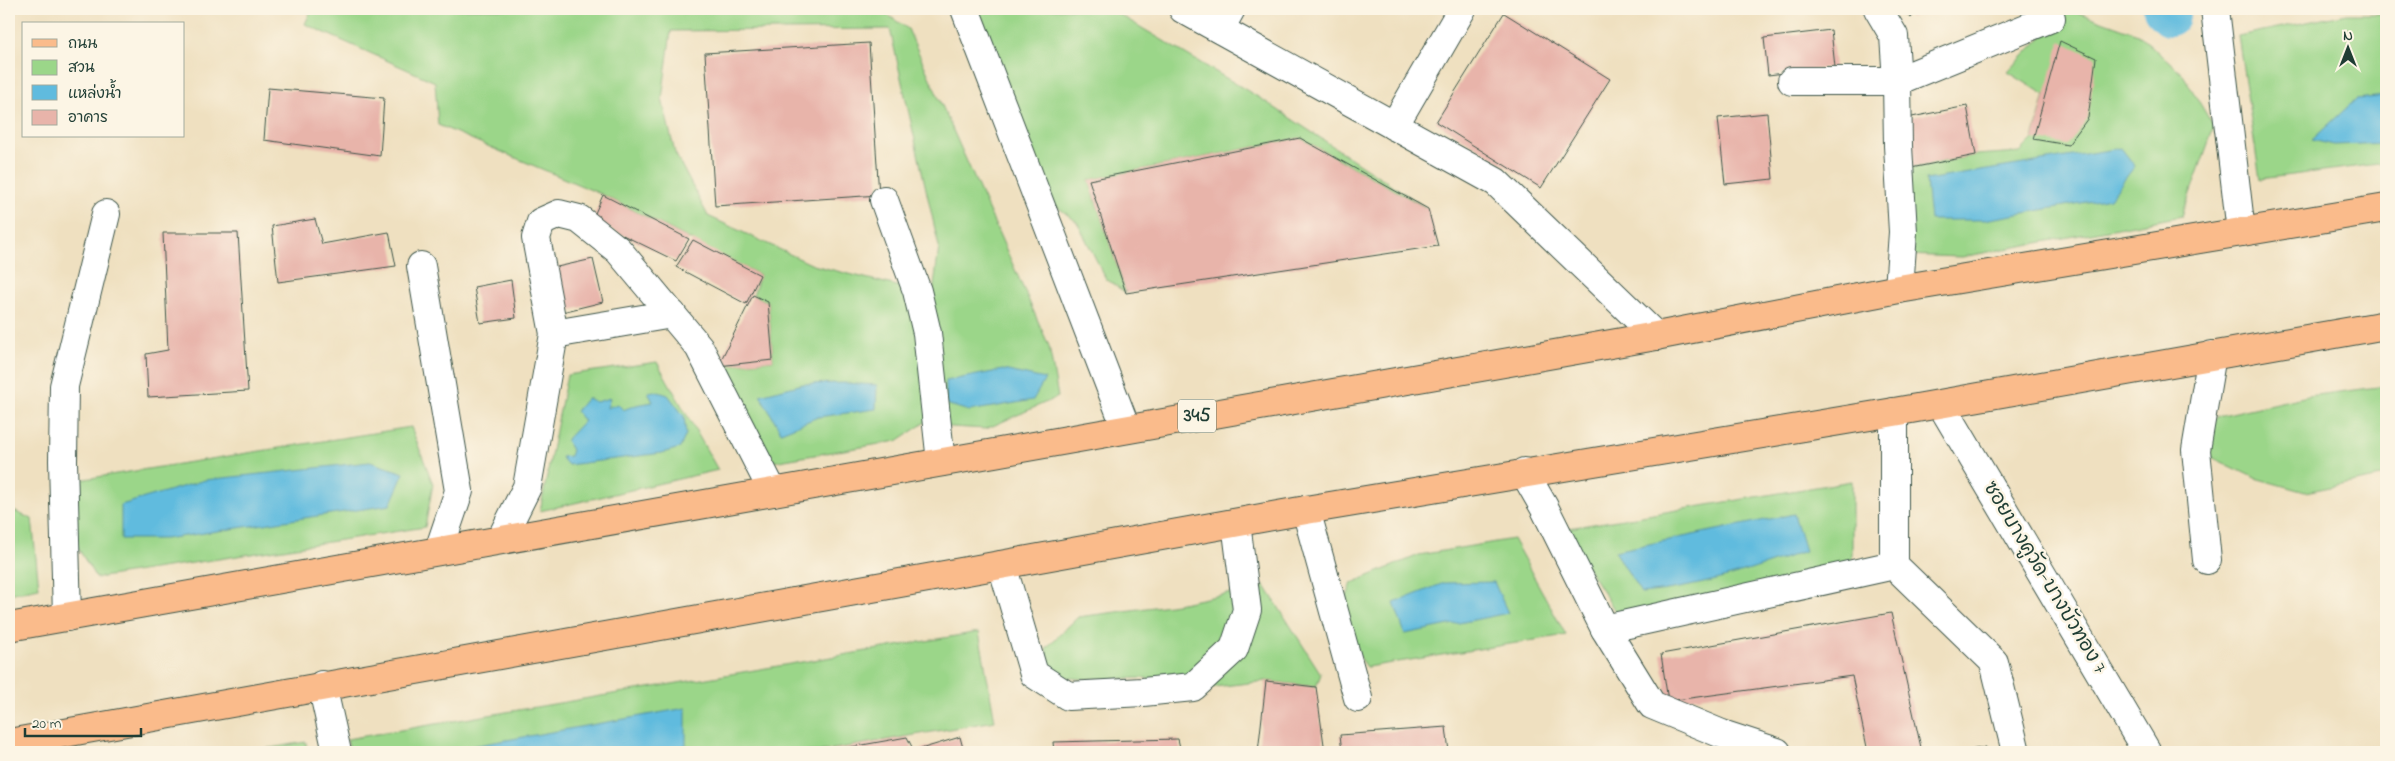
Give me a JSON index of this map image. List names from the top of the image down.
{
  "streets": {
    "main road": ["345"],
    "street": ["ซอยบางคูวัด-บางบัวทอง 7"]
  },
  "legend": [
    "ถนน",
    "สวน",
    "แหล่งน้ำ",
    "อาคาร"
  ],
  "scale_bar": "20 m",
  "north": "top"
}
